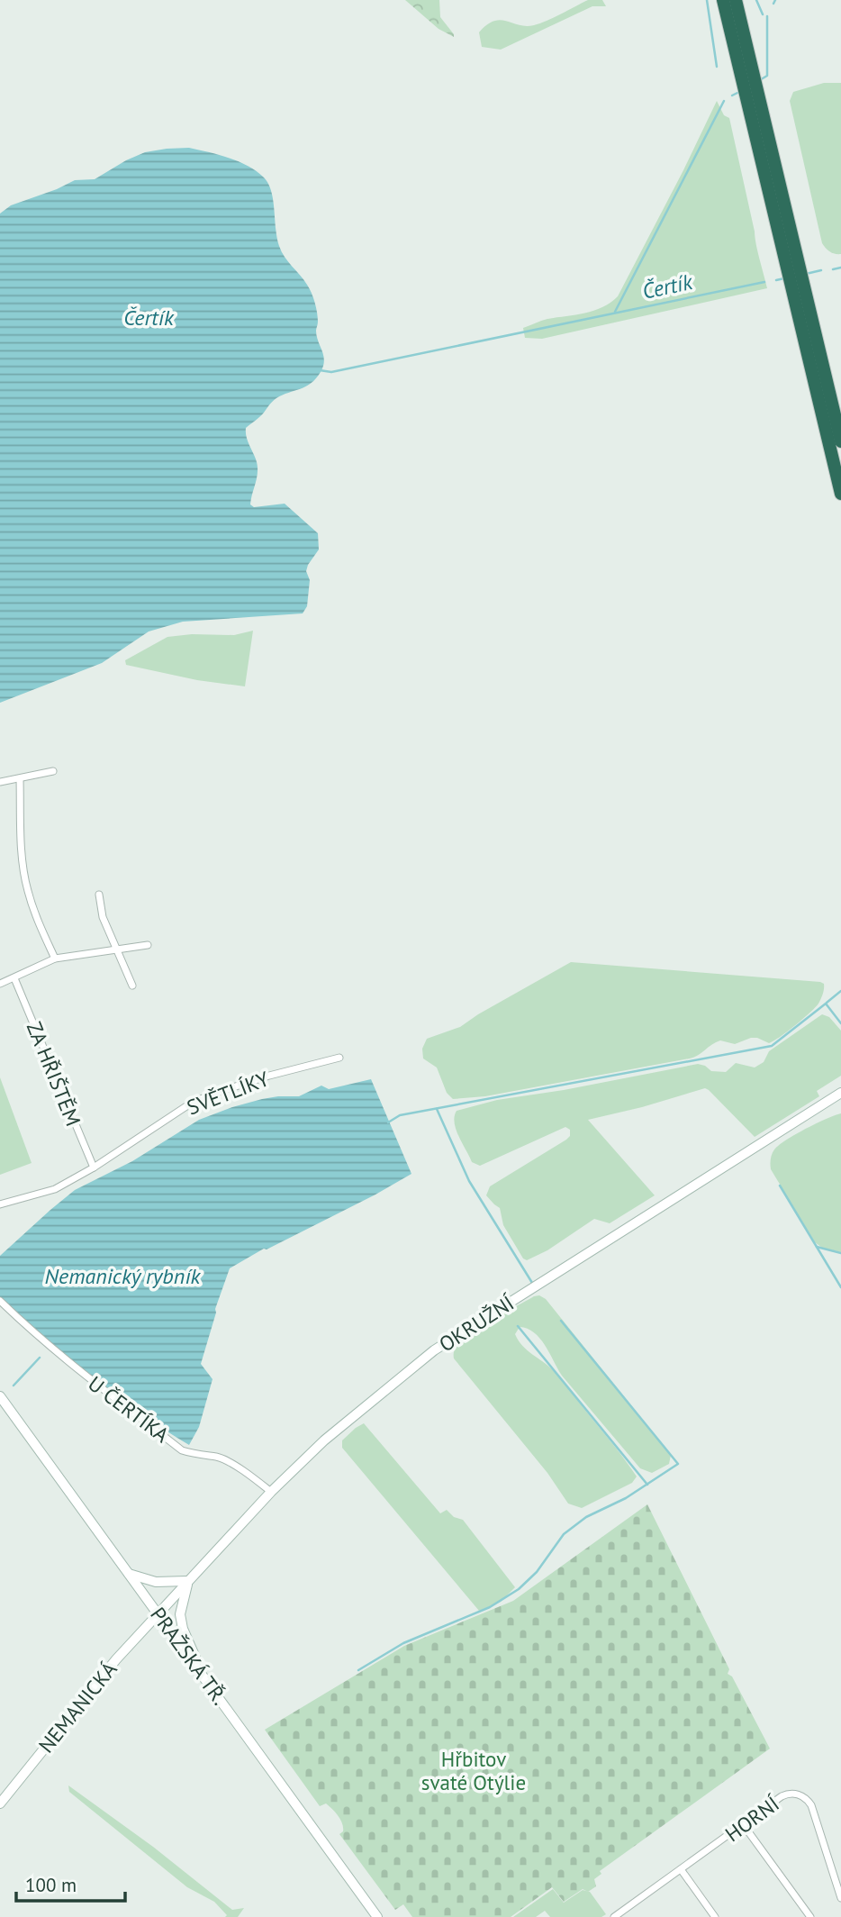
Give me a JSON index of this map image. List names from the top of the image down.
{
  "streets": {
    "main road": ["OKRUŽNÍ", "PRAŽSKÁ TŘ.", "NEMANICKÁ"],
    "street": [
      "ZA HŘIŠTĚM",
      "SVĚTLÍKY",
      "U ČERTÍKA",
      "HORNÍ"
    ]
  },
  "crossings": [
    ["ZA HŘIŠTĚM", "SVĚTLÍKY"],
    ["OKRUŽNÍ", "U ČERTÍKA"],
    ["OKRUŽNÍ", "PRAŽSKÁ TŘ."],
    ["OKRUŽNÍ", "NEMANICKÁ"],
    ["PRAŽSKÁ TŘ.", "NEMANICKÁ"]
  ],
  "water": ["Čertík", "Nemanický rybník"],
  "parks": ["Hřbitov svaté Otýlie"],
  "scale_bar": "100 m"
}
